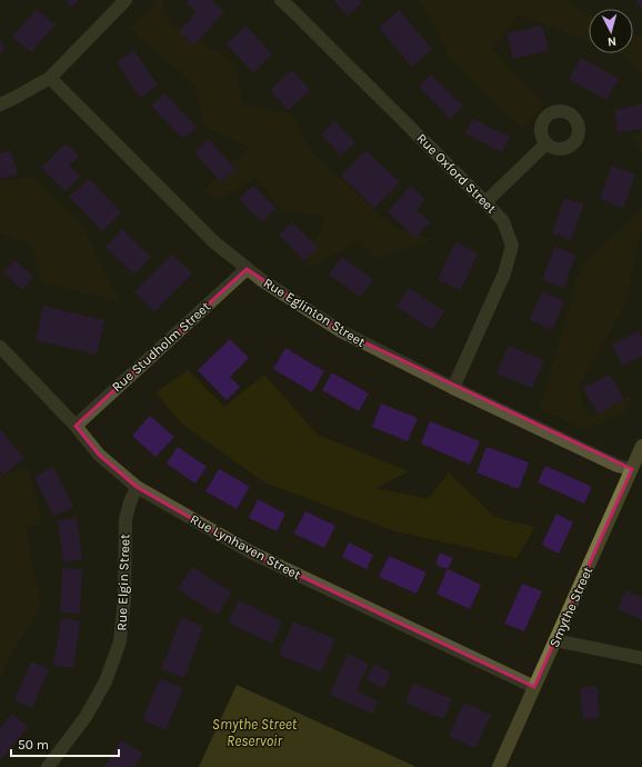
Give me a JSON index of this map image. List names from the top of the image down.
{
  "streets": {
    "main road": ["Smythe Street"],
    "street": [
      "Rue Oxford Street",
      "Rue Eglinton Street",
      "Rue Studholm Street",
      "Rue Lynhaven Street",
      "Rue Elgin Street"
    ]
  },
  "crossings": [
    ["Rue Oxford Street", "Rue Eglinton Street"],
    ["Rue Eglinton Street", "Rue Studholm Street"],
    ["Rue Eglinton Street", "Smythe Street"],
    ["Rue Studholm Street", "Rue Lynhaven Street"],
    ["Rue Lynhaven Street", "Rue Elgin Street"],
    ["Rue Lynhaven Street", "Smythe Street"]
  ],
  "water": ["Smythe Street Reservoir"],
  "scale_bar": "50 m",
  "north": "bottom"
}
